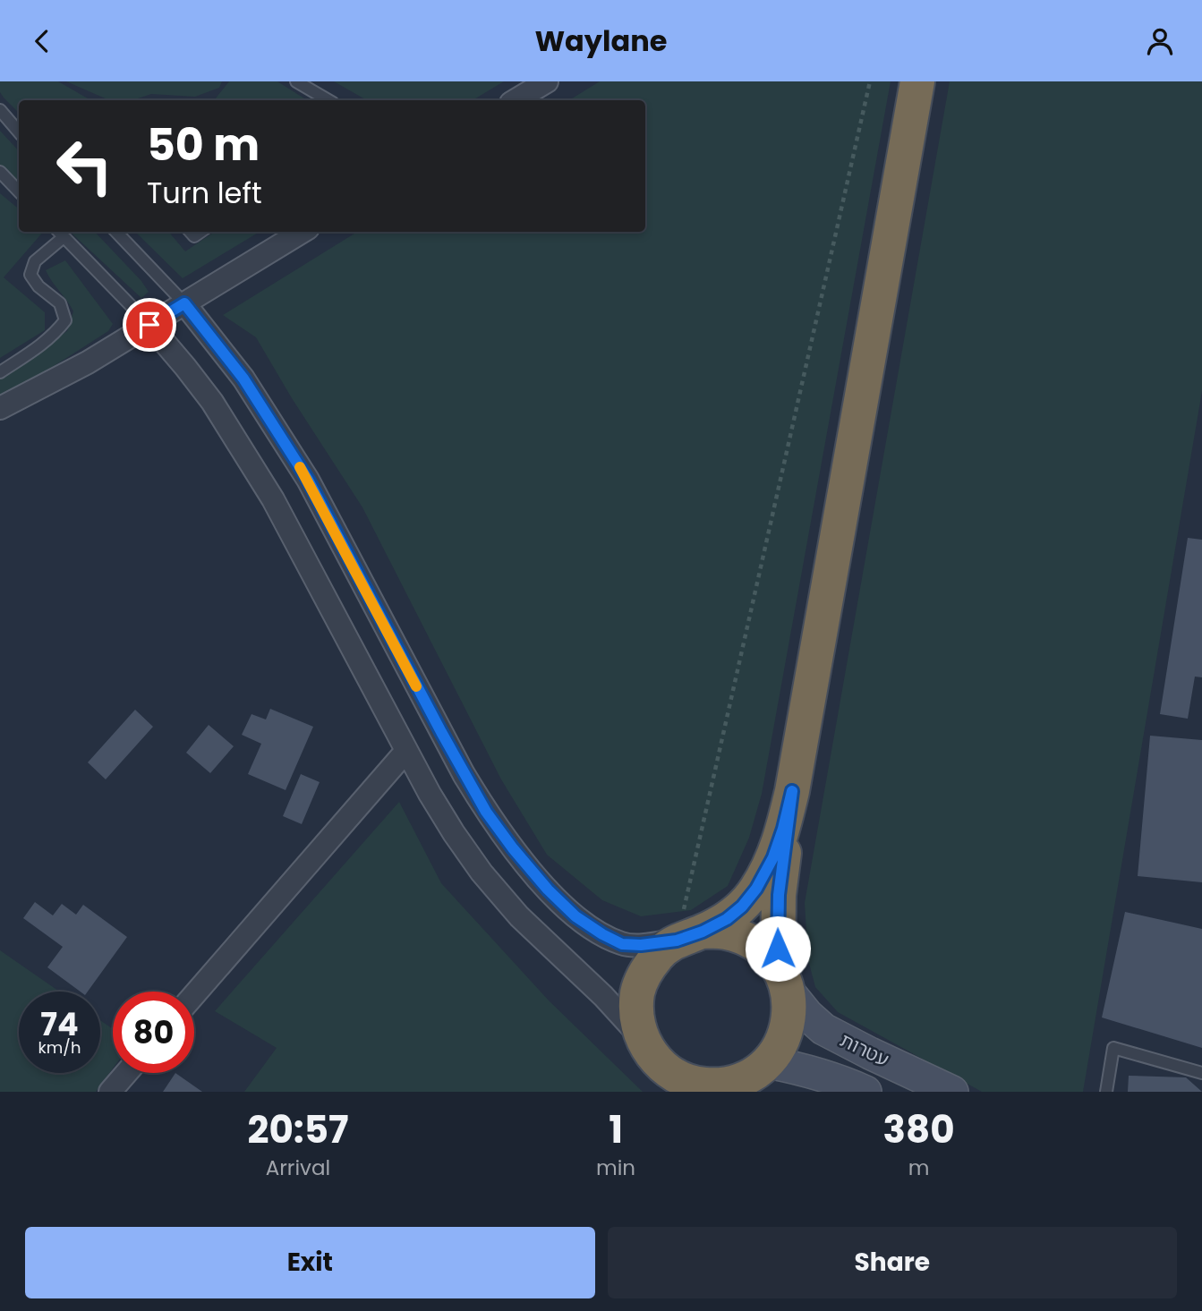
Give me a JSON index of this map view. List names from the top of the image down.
{
  "streets": {
    "street": ["עטרות"]
  },
  "page": {
    "header": "Waylane",
    "turn": ["50 m", "Turn left"],
    "speed": "74 km/h",
    "limit": "80",
    "eta": [
      "20:57",
      "Arrival",
      "1",
      "min",
      "380",
      "m"
    ],
    "buttons": ["Exit", "Share"]
  }
}
